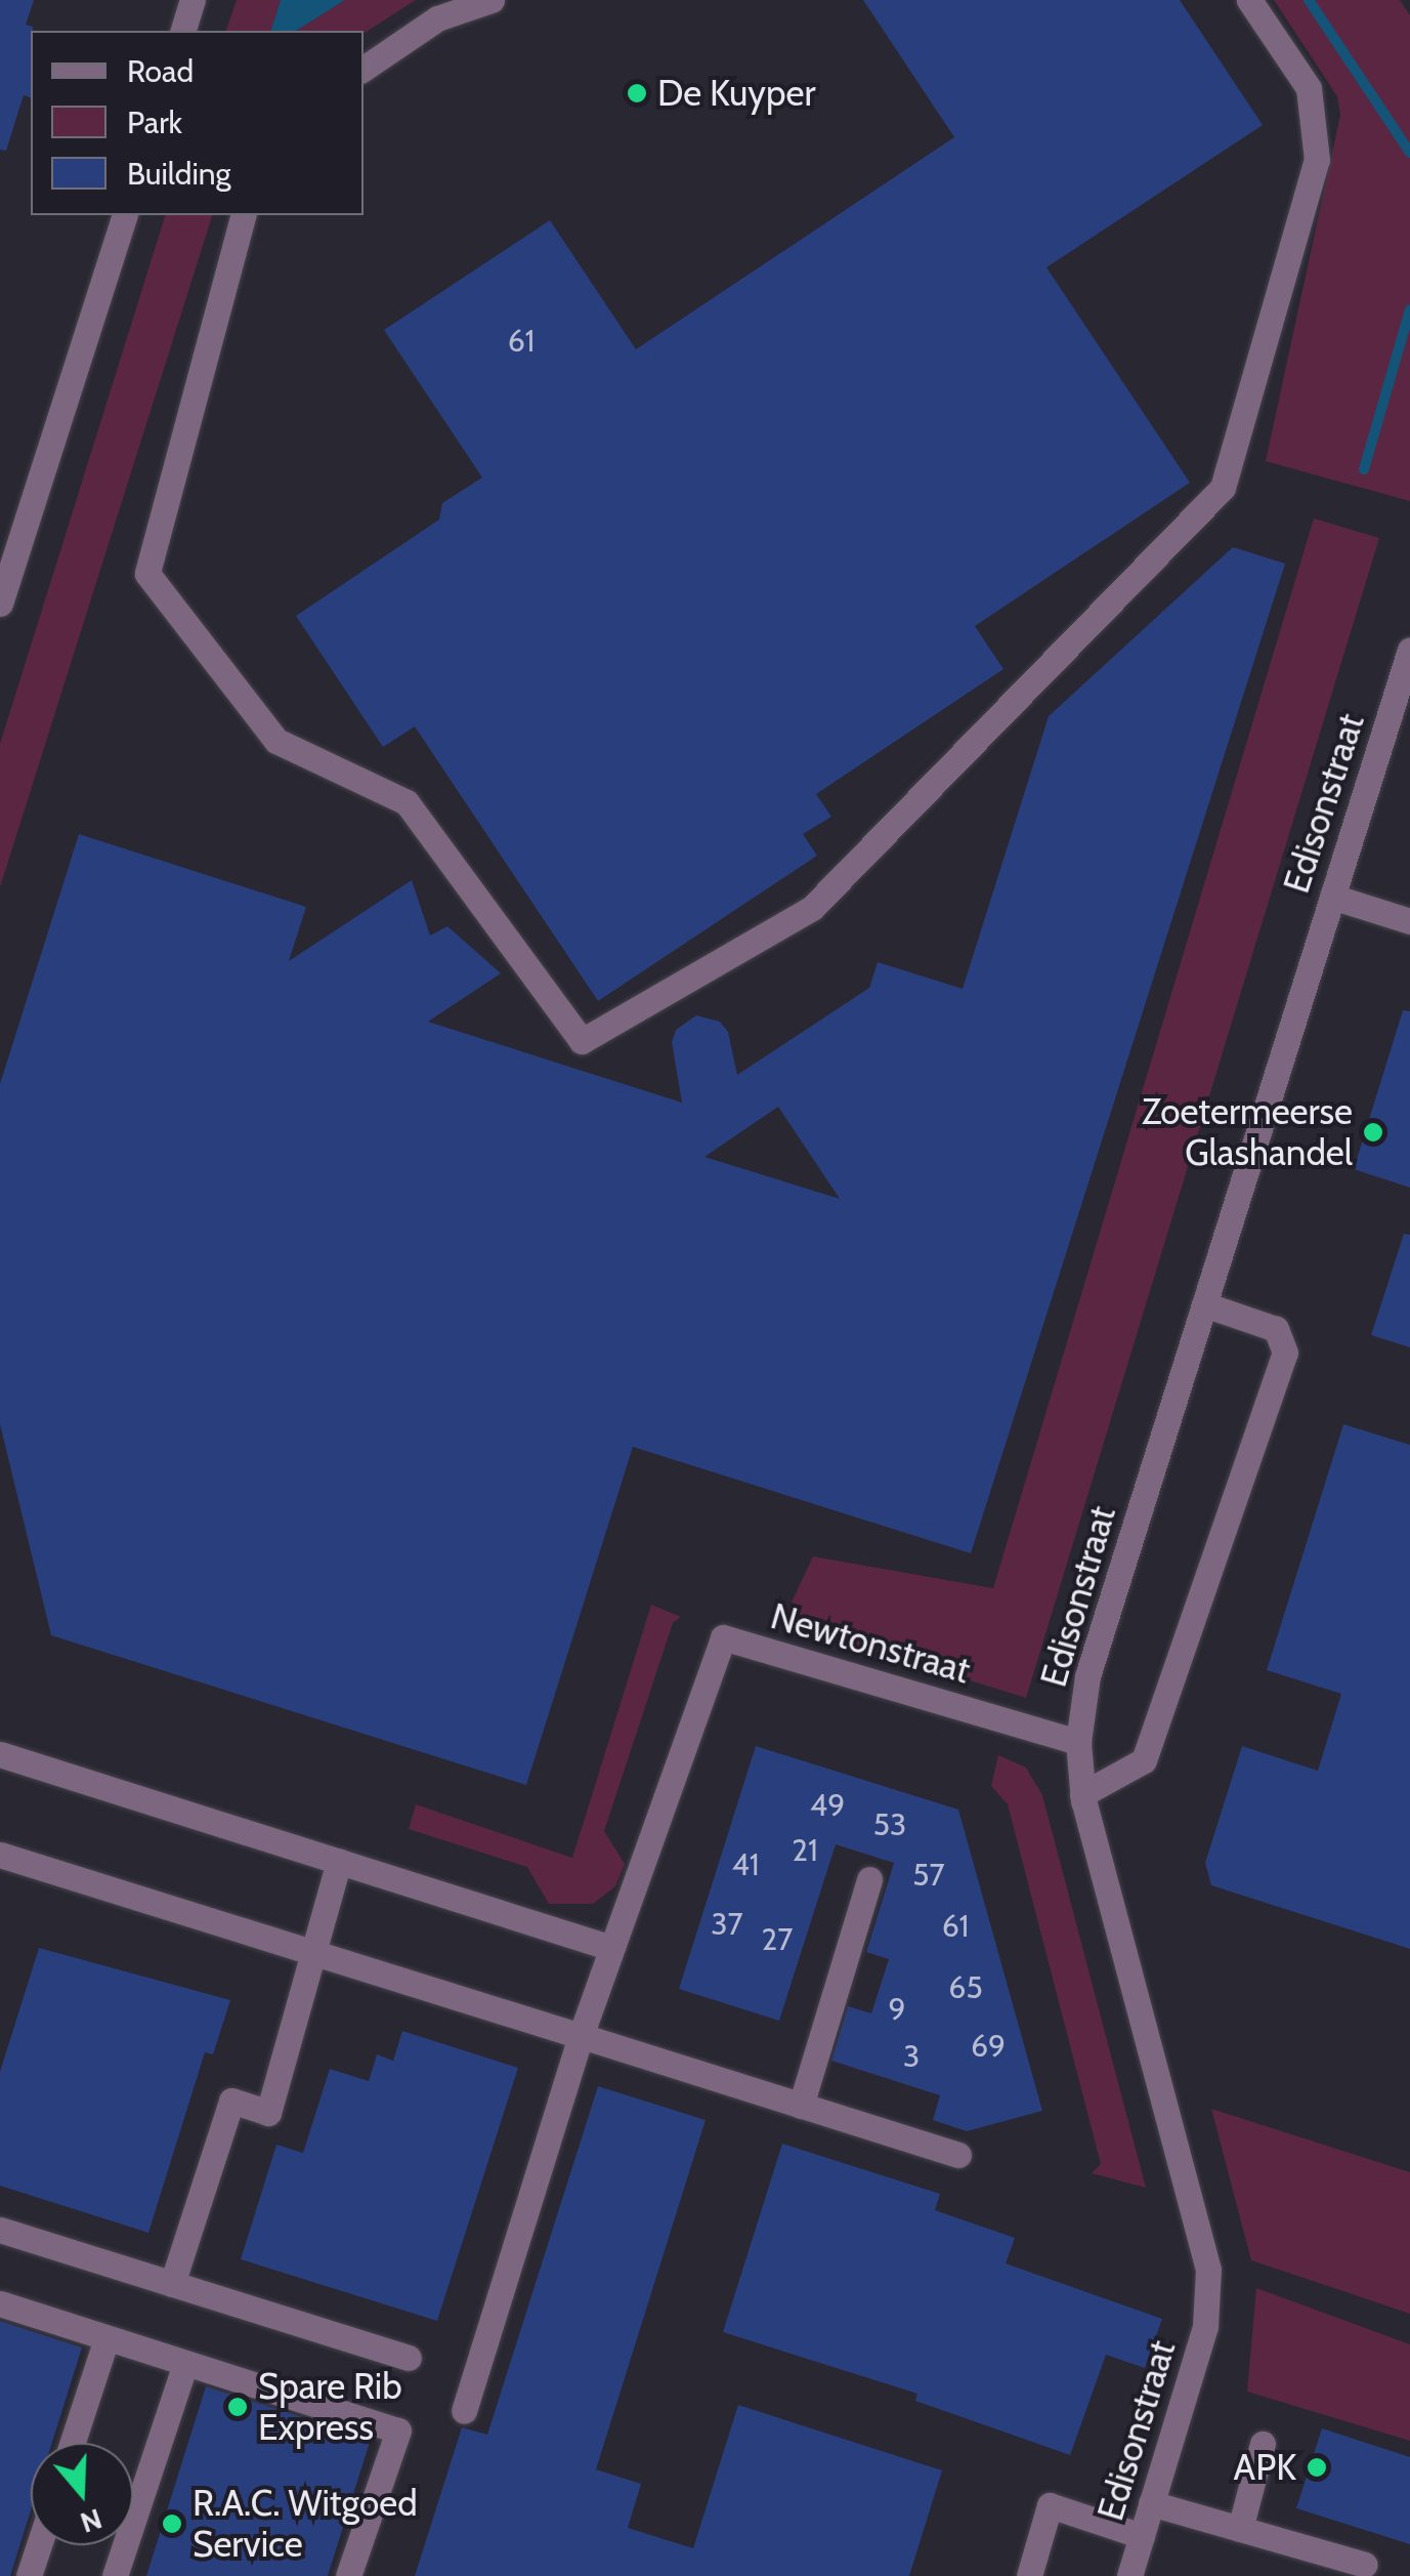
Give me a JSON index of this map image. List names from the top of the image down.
{
  "streets": {
    "street": ["Edisonstraat", "Newtonstraat"]
  },
  "crossings": [
    ["Edisonstraat", "Newtonstraat"]
  ],
  "places": [
    "De Kuyper",
    "Zoetermeerse Glashandel",
    "Spare Rib Express",
    "APK",
    "R.A.C. Witgoed Service"
  ],
  "house_numbers": [
    "61",
    "49",
    "53",
    "21",
    "41",
    "57",
    "37",
    "61",
    "27",
    "65",
    "9",
    "69",
    "3"
  ],
  "legend": ["Road", "Park", "Building"],
  "north": "bottom"
}
